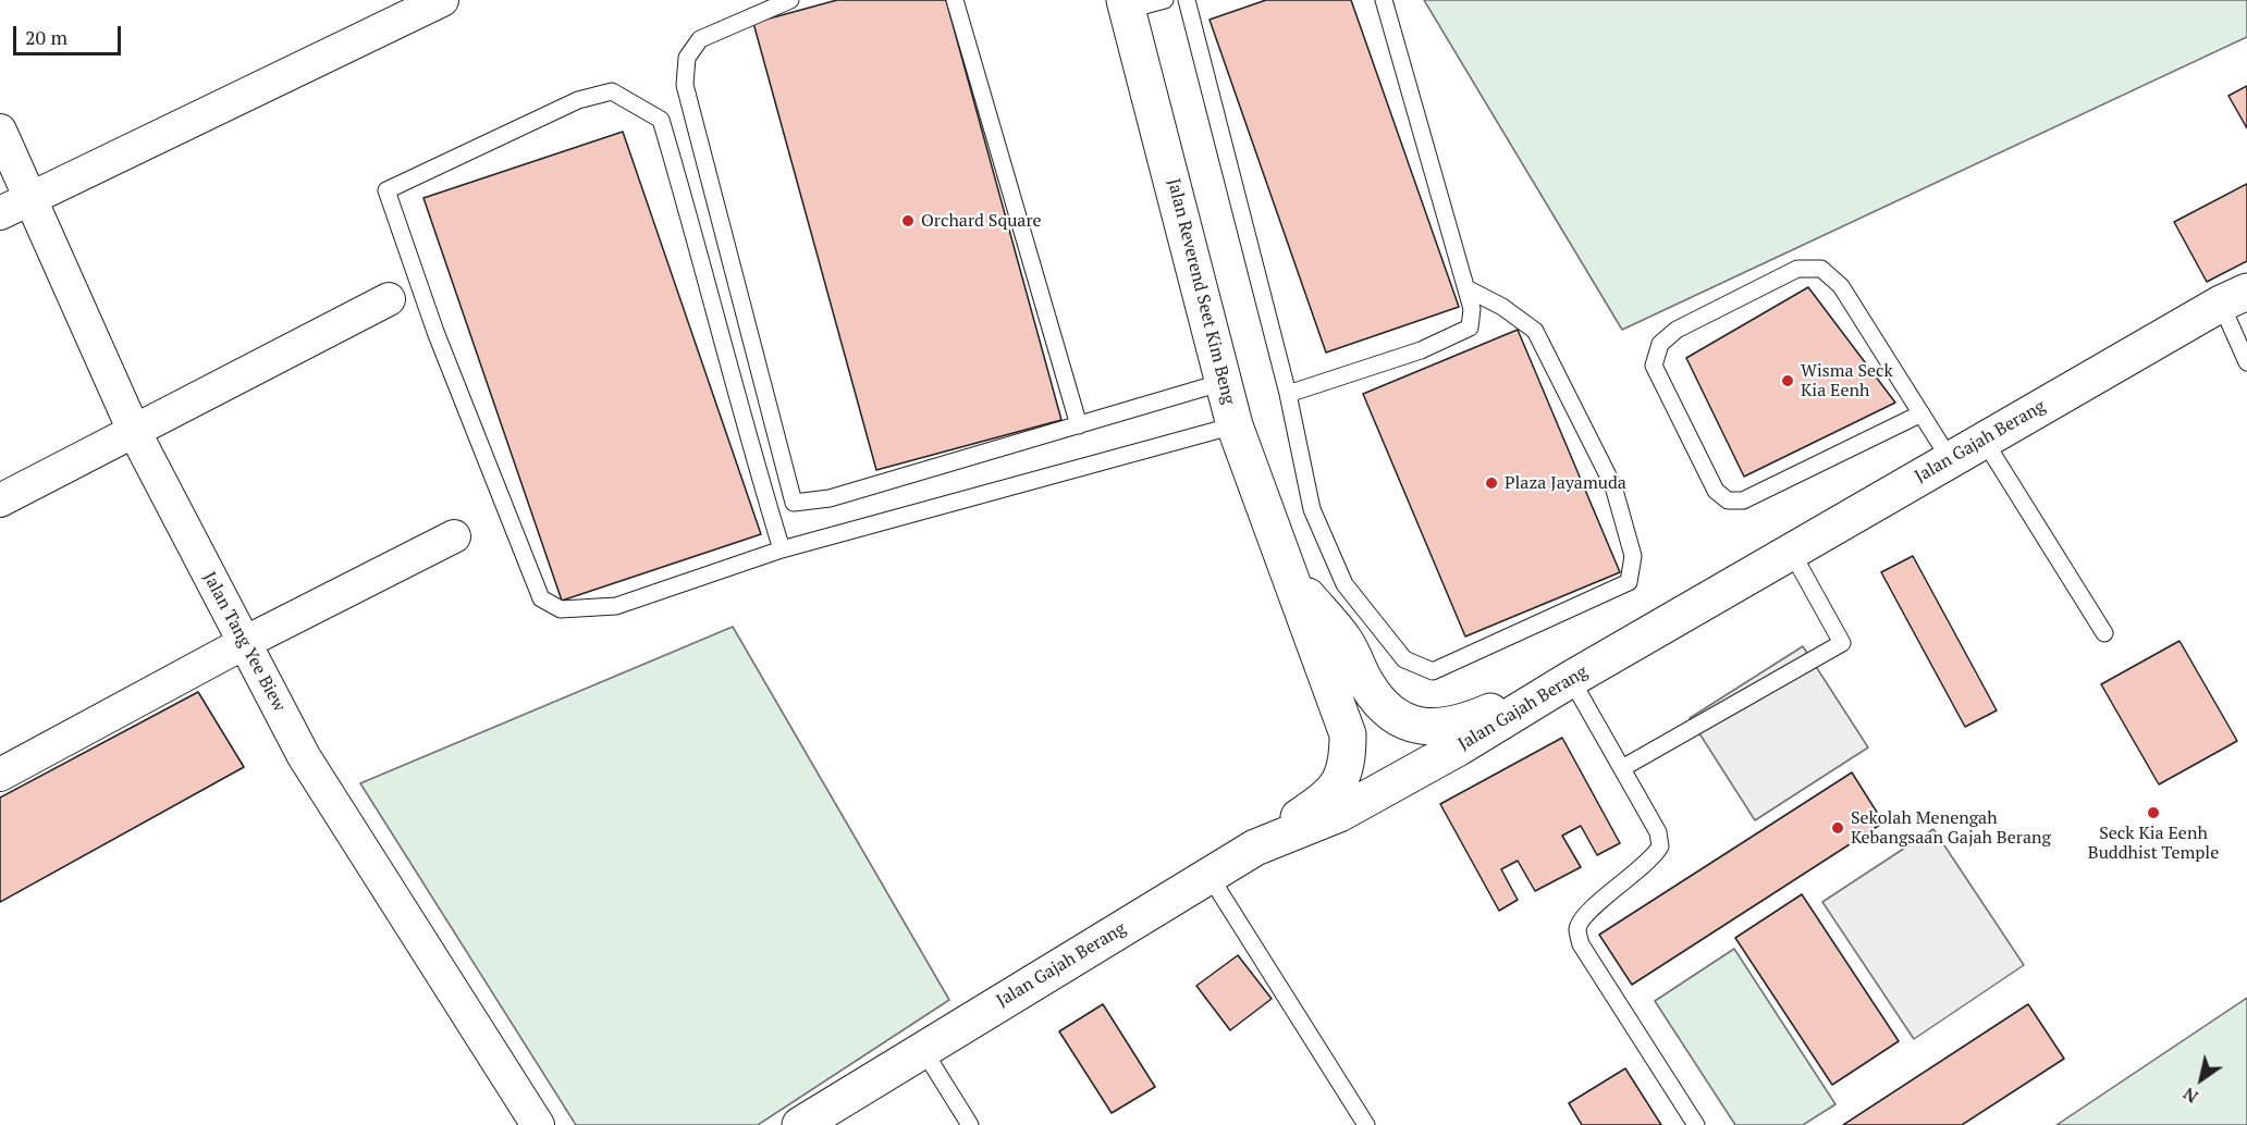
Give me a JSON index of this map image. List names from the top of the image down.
{
  "streets": {
    "street": ["Jalan Reverend Seet Kim Beng", "Jalan Gajah Berang", "Jalan Tang Yee Biew"]
  },
  "crossings": [
    ["Jalan Reverend Seet Kim Beng", "Jalan Gajah Berang"]
  ],
  "places": [
    "Orchard Square",
    "Wisma Seck Kia Eenh",
    "Plaza Jayamuda",
    "Seck Kia Eenh Buddhist Temple",
    "Sekolah Menengah Kebangsaan Gajah Berang"
  ],
  "scale_bar": "20 m",
  "north": "bottom left"
}
